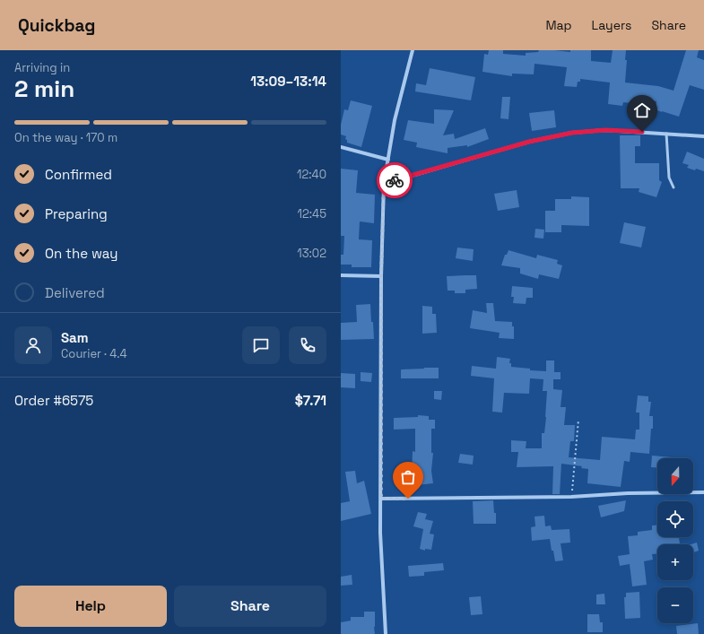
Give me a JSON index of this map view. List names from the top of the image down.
{
  "north": "bottom",
  "page": {
    "header": "Quickbag",
    "nav": ["Map", "Layers", "Share"],
    "heading": ["2 min", "Arriving in", "13:09–13:14"],
    "panel": [
      "Sam",
      "Courier · 4.4",
      "Order #6575",
      "$7.71"
    ],
    "bar": "On the way · 170 m",
    "list": [
      ["Confirmed", "12:40"],
      ["Preparing", "12:45"],
      ["On the way", "13:02"],
      "Delivered"
    ],
    "map_buttons": ["+", "−"],
    "buttons": ["Help", "Share"]
  }
}
